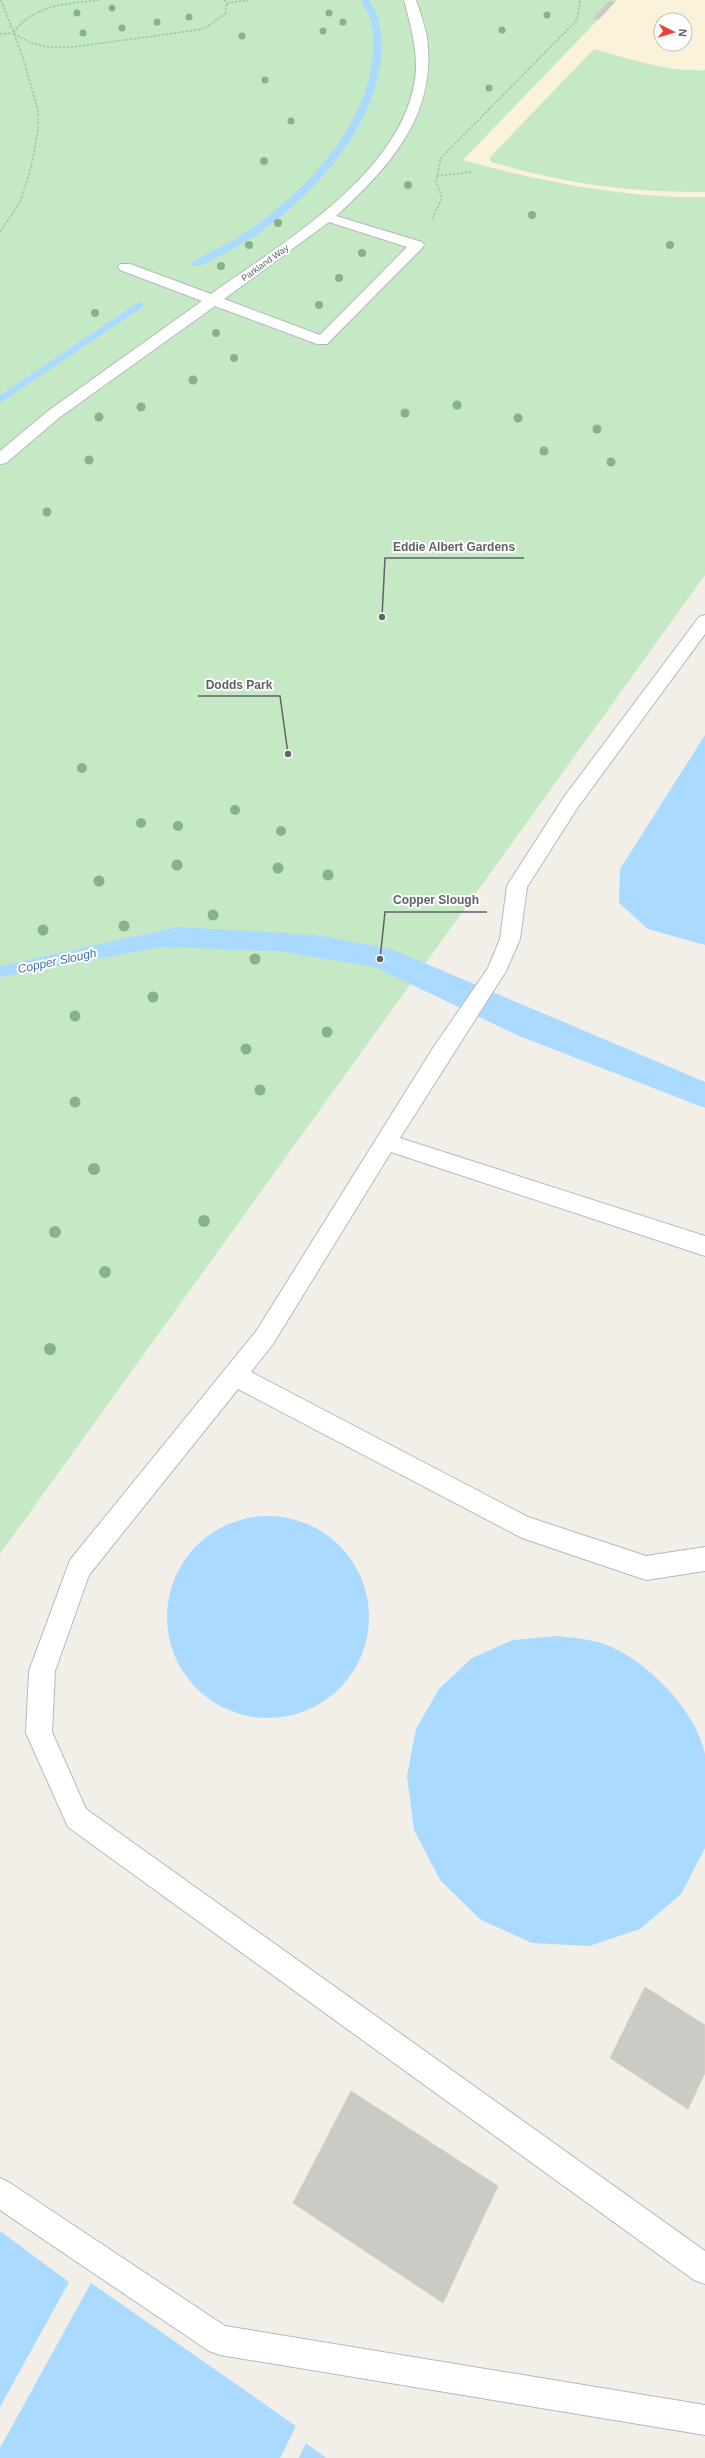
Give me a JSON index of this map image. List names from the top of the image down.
{
  "streets": {
    "street": ["Parkland Way"]
  },
  "water": ["Copper Slough"],
  "places": ["Eddie Albert Gardens", "Dodds Park", "Copper Slough"],
  "north": "right"
}
